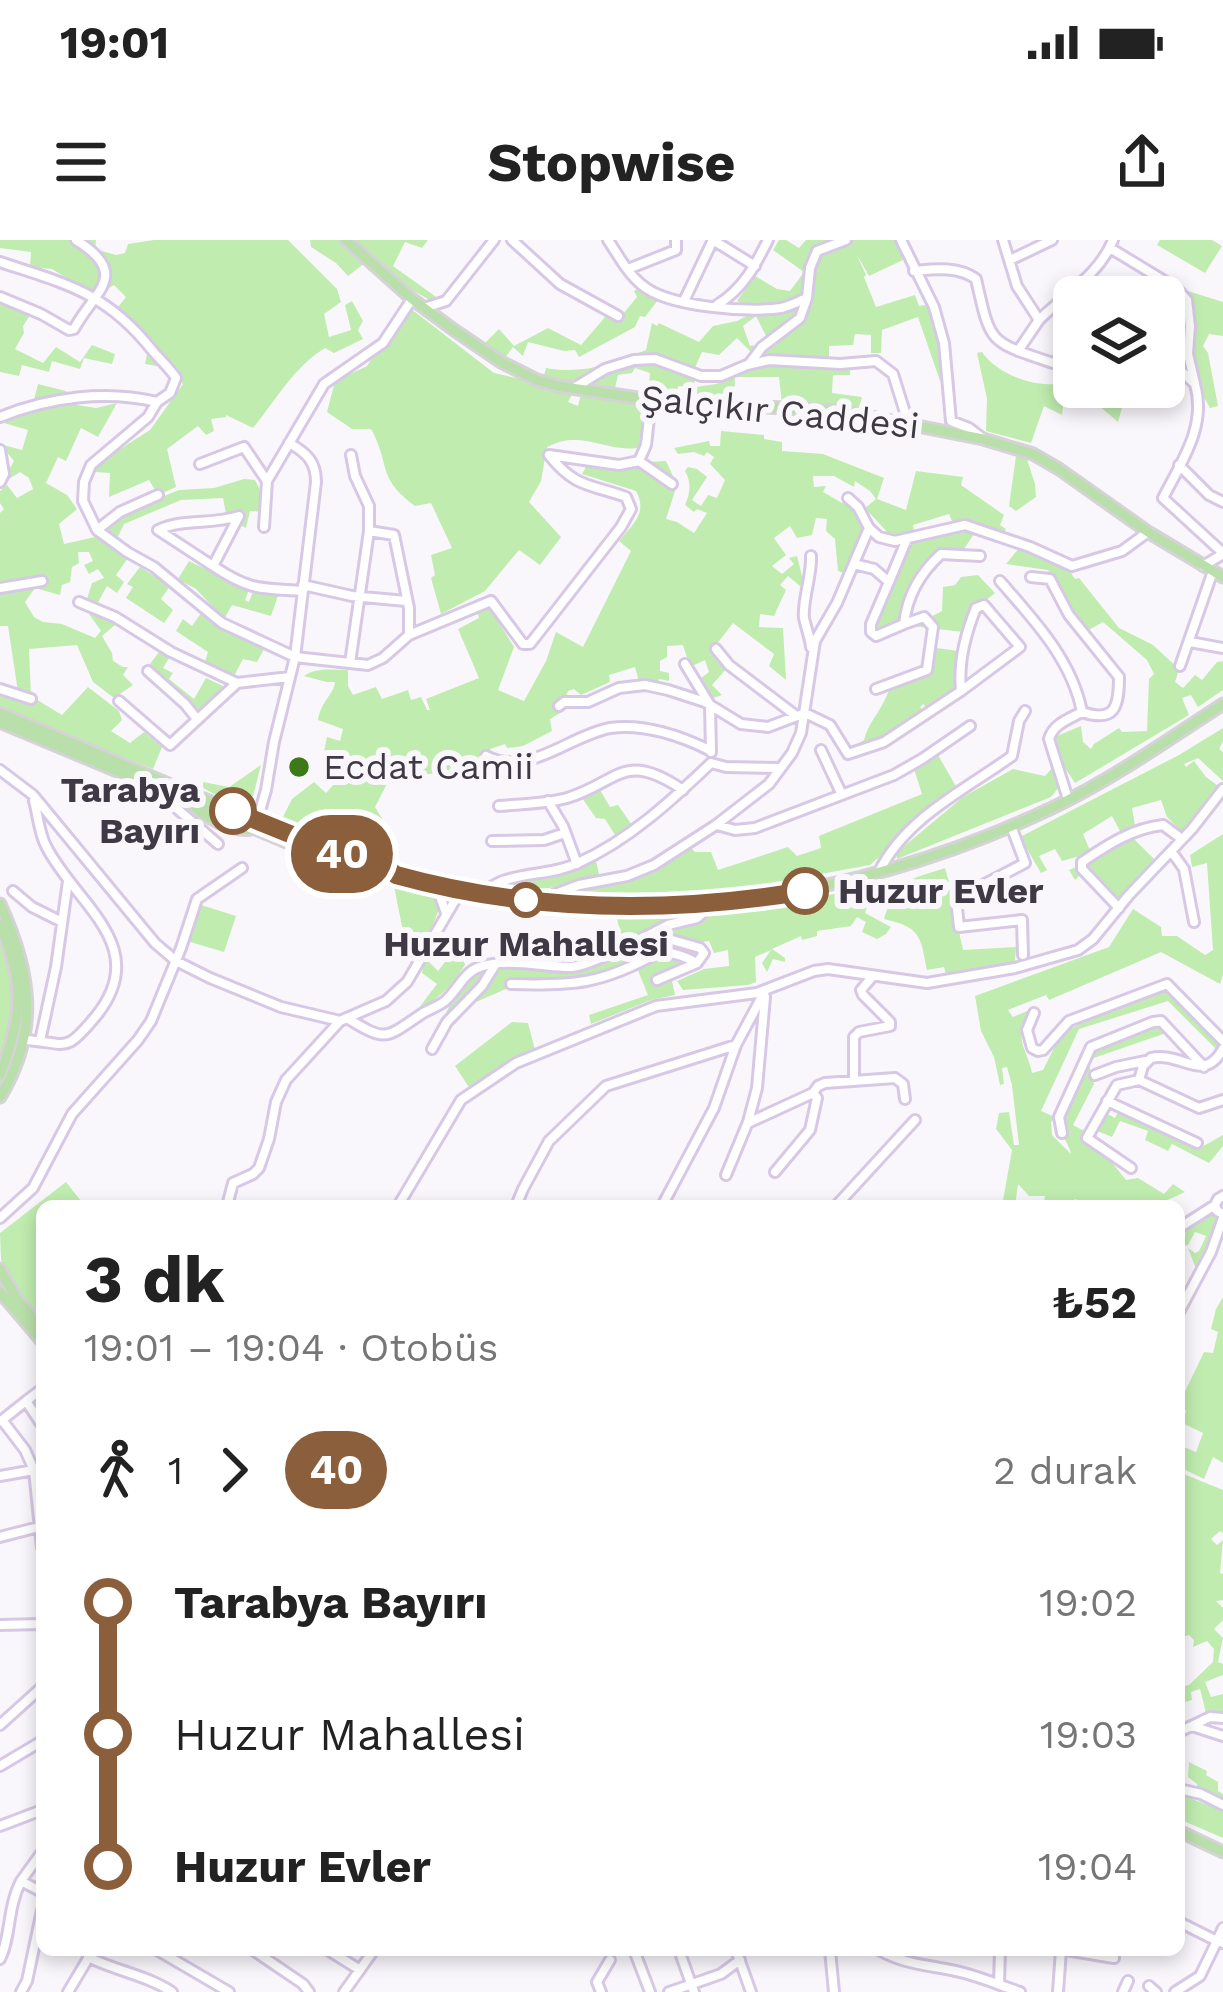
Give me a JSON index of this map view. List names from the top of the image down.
{
  "streets": {
    "main road": ["Şalçıkır Caddesi"]
  },
  "places": [
    "Ecdat Camii",
    "Tarabya Bayırı",
    "Huzur Evler",
    "Huzur Mahallesi"
  ],
  "lines": ["bus line 40"],
  "page": {
    "status": "19:01",
    "header": "Stopwise",
    "on_map": "40",
    "heading": ["3 dk", "19:01 – 19:04 · Otobüs", "₺52"],
    "legs": ["1", "40", "2 durak"],
    "list": [
      {
        "name": "Tarabya Bayırı",
        "value": "19:02"
      },
      {
        "name": "Huzur Mahallesi",
        "value": "19:03"
      },
      {
        "name": "Huzur Evler",
        "value": "19:04"
      }
    ]
  }
}
